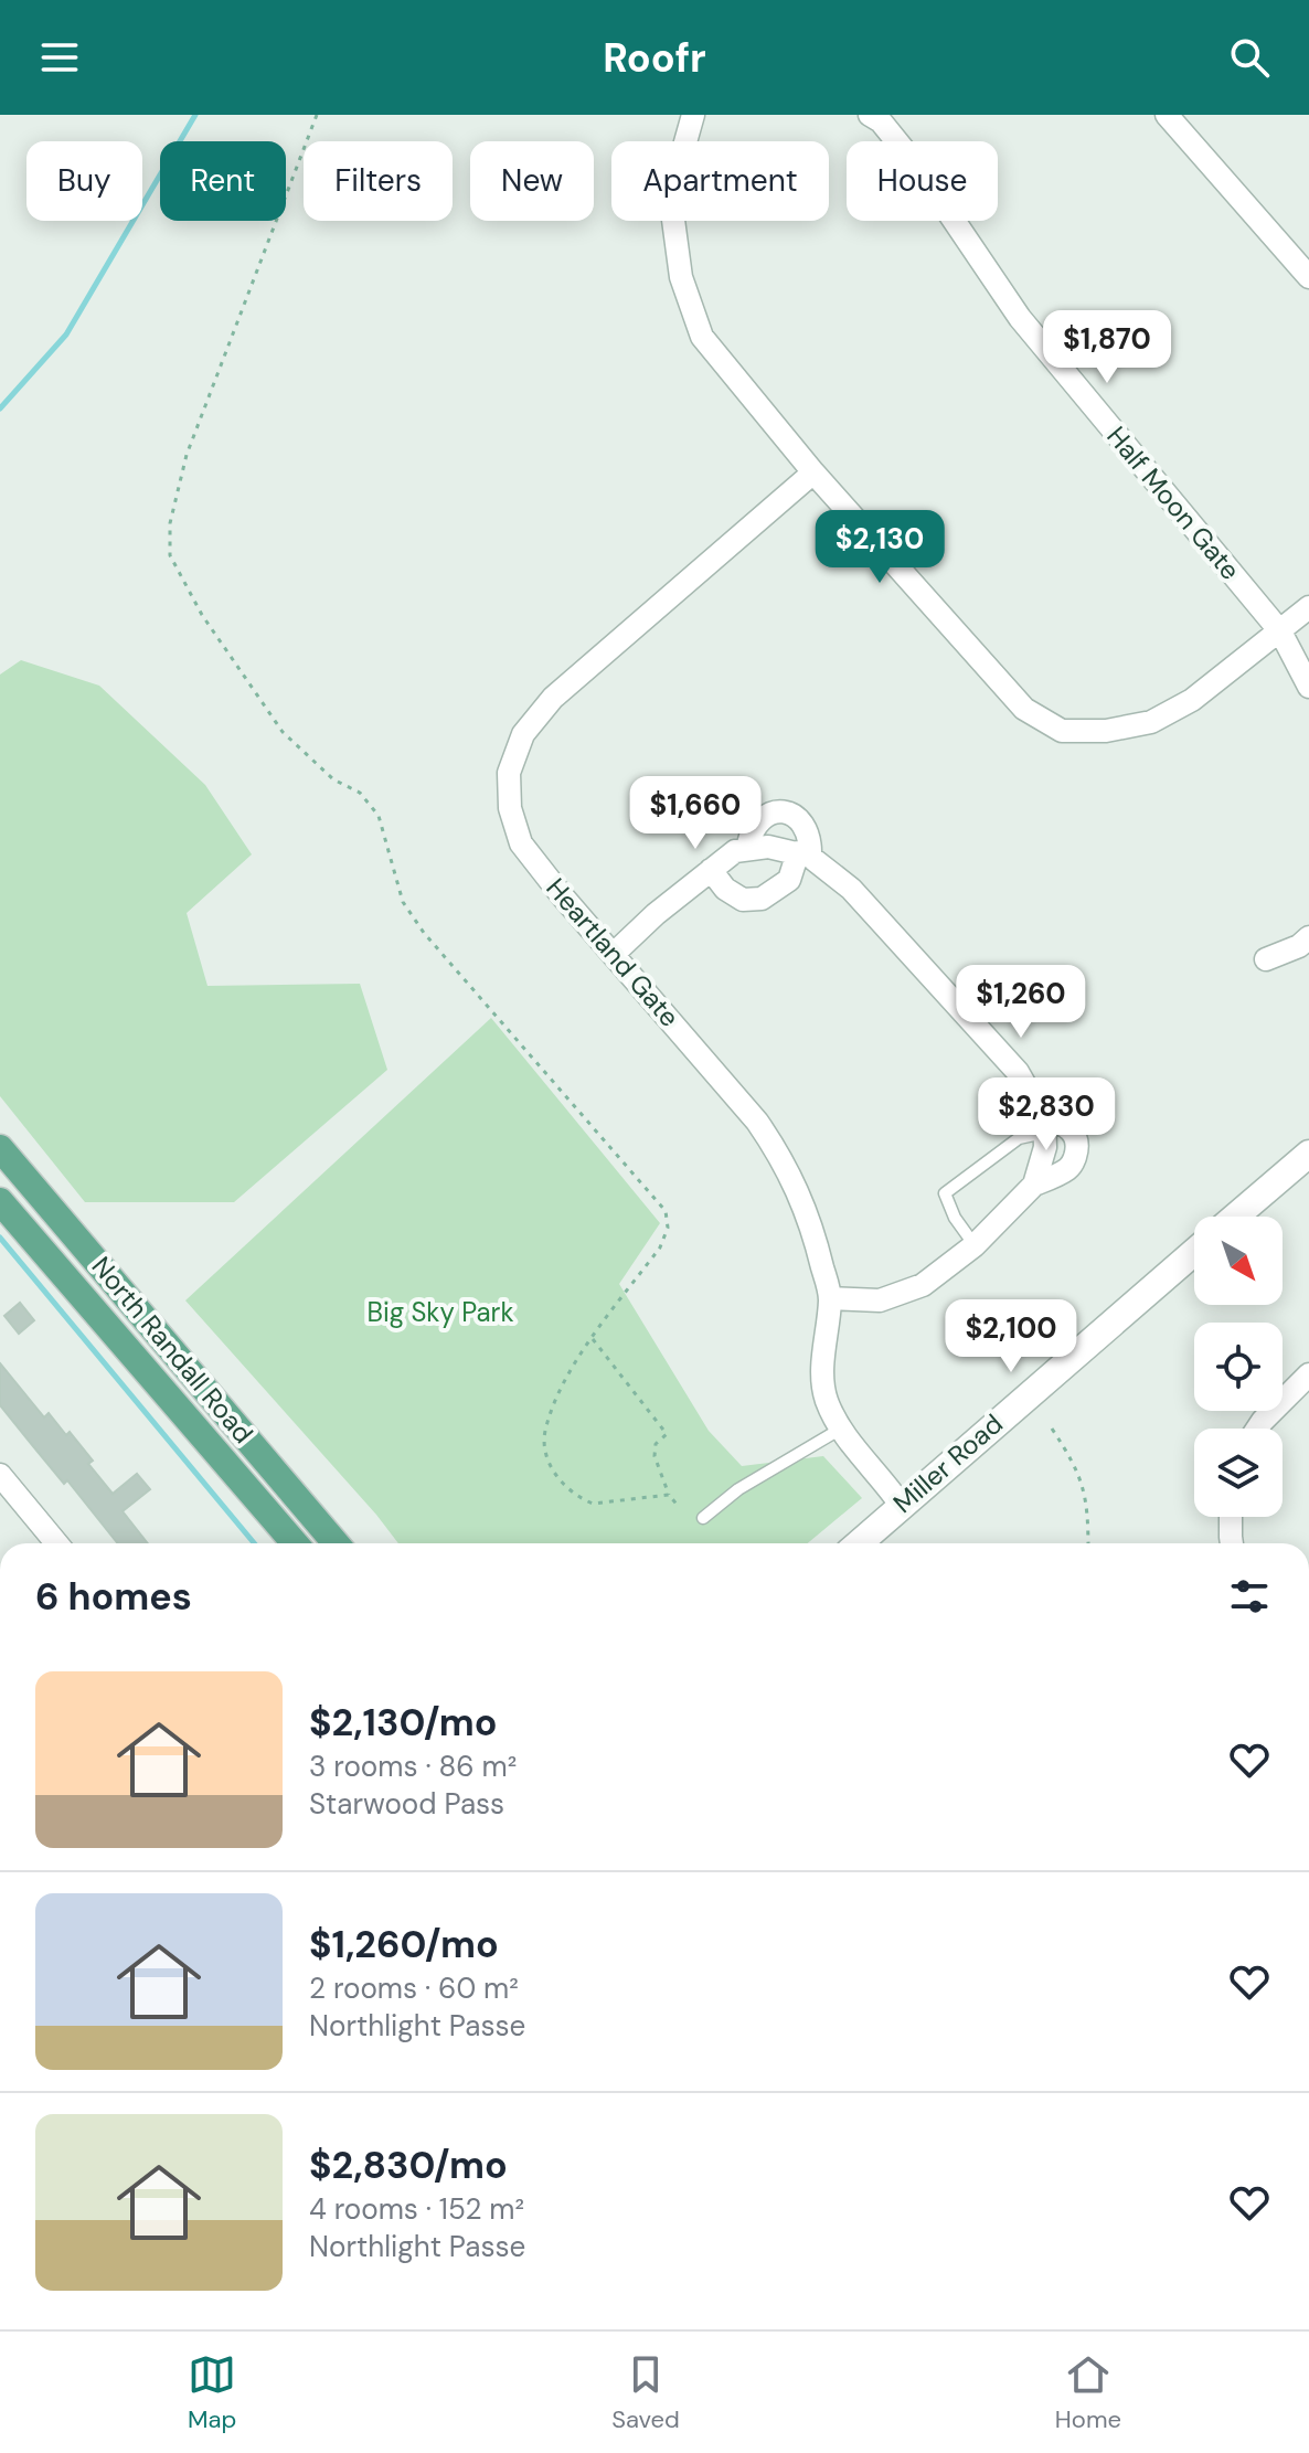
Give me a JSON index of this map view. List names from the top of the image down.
{
  "streets": {
    "main road": ["North Randall Road"],
    "street": ["Half Moon Gate", "Heartland Gate", "Miller Road"]
  },
  "crossings": [
    ["Heartland Gate", "Miller Road"]
  ],
  "parks": ["Big Sky Park"],
  "north": "bottom right",
  "page": {
    "header": "Roofr",
    "chip": [
      "Buy",
      "Rent",
      "Filters",
      "New",
      "Apartment",
      "House"
    ],
    "price": [
      "$1,870",
      "$2,130",
      "$1,660",
      "$1,260",
      "$2,830",
      "$2,100"
    ],
    "heading": "6 homes",
    "list": [
      {
        "name": "$2,130/mo",
        "note": "3 rooms · 86 m² · Starwood Pass"
      },
      {
        "name": "$1,260/mo",
        "note": "2 rooms · 60 m² · Northlight Passe"
      },
      {
        "name": "$2,830/mo",
        "note": "4 rooms · 152 m² · Northlight Passe"
      }
    ],
    "tabs": ["Map", "Saved", "Home"]
  }
}
